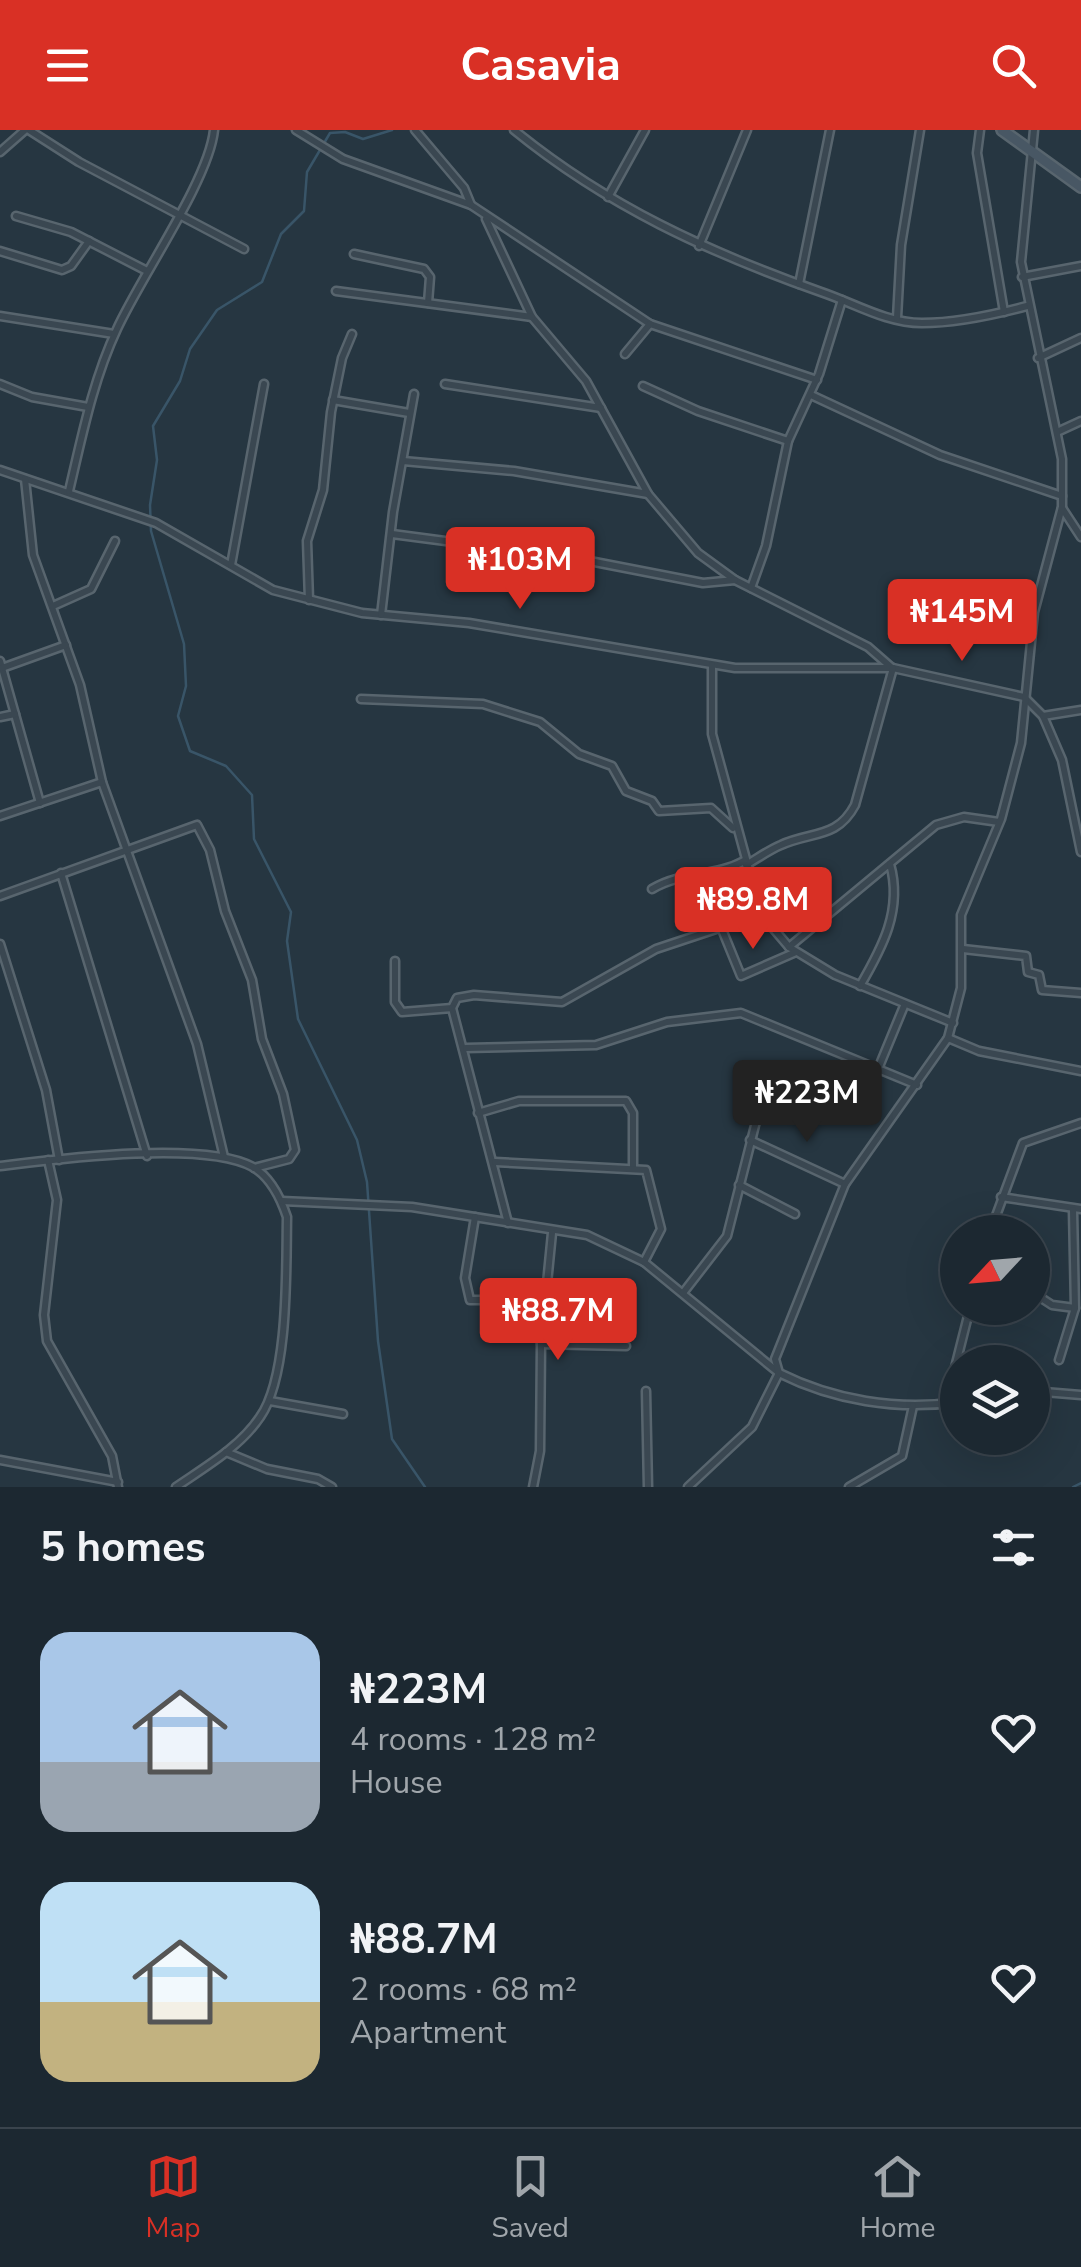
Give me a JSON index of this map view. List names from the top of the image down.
{
  "north": "bottom left",
  "page": {
    "header": "Casavia",
    "price": [
      "₦103M",
      "₦145M",
      "₦89.8M",
      "₦223M",
      "₦88.7M"
    ],
    "heading": "5 homes",
    "list": [
      {
        "name": "₦223M",
        "note": "4 rooms · 128 m² · House"
      },
      {
        "name": "₦88.7M",
        "note": "2 rooms · 68 m² · Apartment"
      }
    ],
    "tabs": ["Map", "Saved", "Home"]
  }
}
